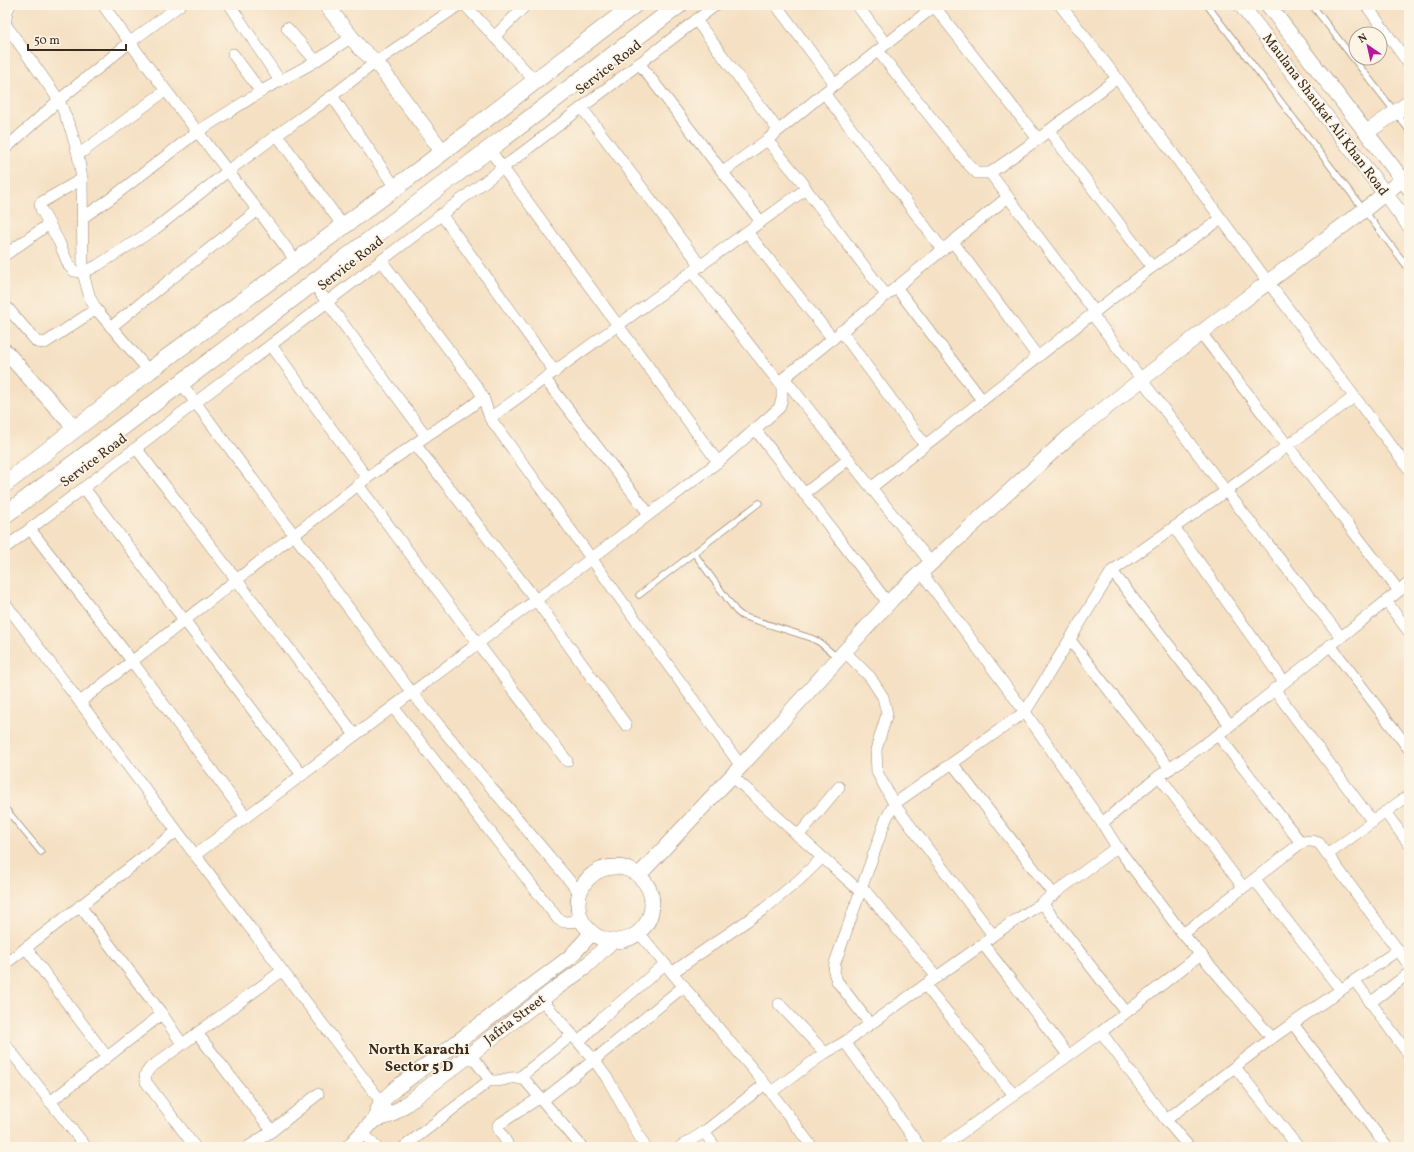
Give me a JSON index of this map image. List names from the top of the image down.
{
  "streets": {
    "street": ["Service Road", "Maulana Shaukat Ali Khan Road", "Jafria Street"]
  },
  "districts": ["North Karachi Sector 5 D"],
  "scale_bar": "50 m",
  "north": "top left"
}
